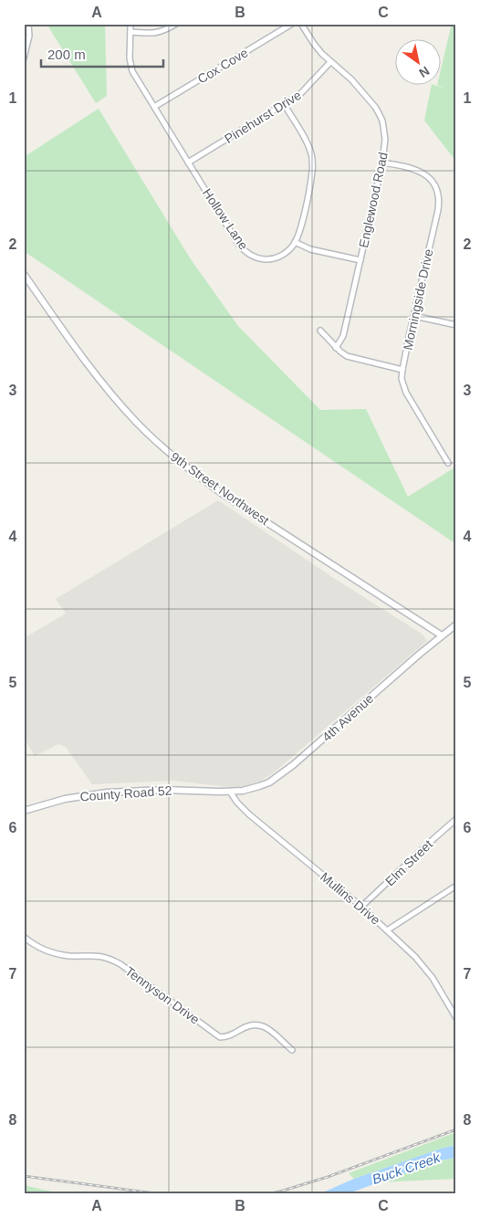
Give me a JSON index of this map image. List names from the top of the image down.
{
  "streets": {
    "street": [
      "Cox Cove",
      "Pinehurst Drive",
      "Englewood Road",
      "Hollow Lane",
      "Morningside Drive",
      "9th Street Northwest",
      "4th Avenue",
      "County Road 52",
      "Elm Street",
      "Mullins Drive",
      "Tennyson Drive"
    ]
  },
  "crossings": [
    ["Cox Cove", "Hollow Lane"],
    ["Pinehurst Drive", "Englewood Road"],
    ["Pinehurst Drive", "Hollow Lane"],
    ["Englewood Road", "Morningside Drive"],
    ["9th Street Northwest", "4th Avenue"],
    ["4th Avenue", "County Road 52"],
    ["4th Avenue", "Mullins Drive"],
    ["County Road 52", "Mullins Drive"],
    ["Elm Street", "Mullins Drive"]
  ],
  "water": ["Buck Creek"],
  "scale_bar": "200 m",
  "north": "bottom right",
  "grid": {
    "columns": ["A", "B", "C"],
    "rows": [
      "1",
      "2",
      "3",
      "4",
      "5",
      "6",
      "7",
      "8"
    ]
  }
}
